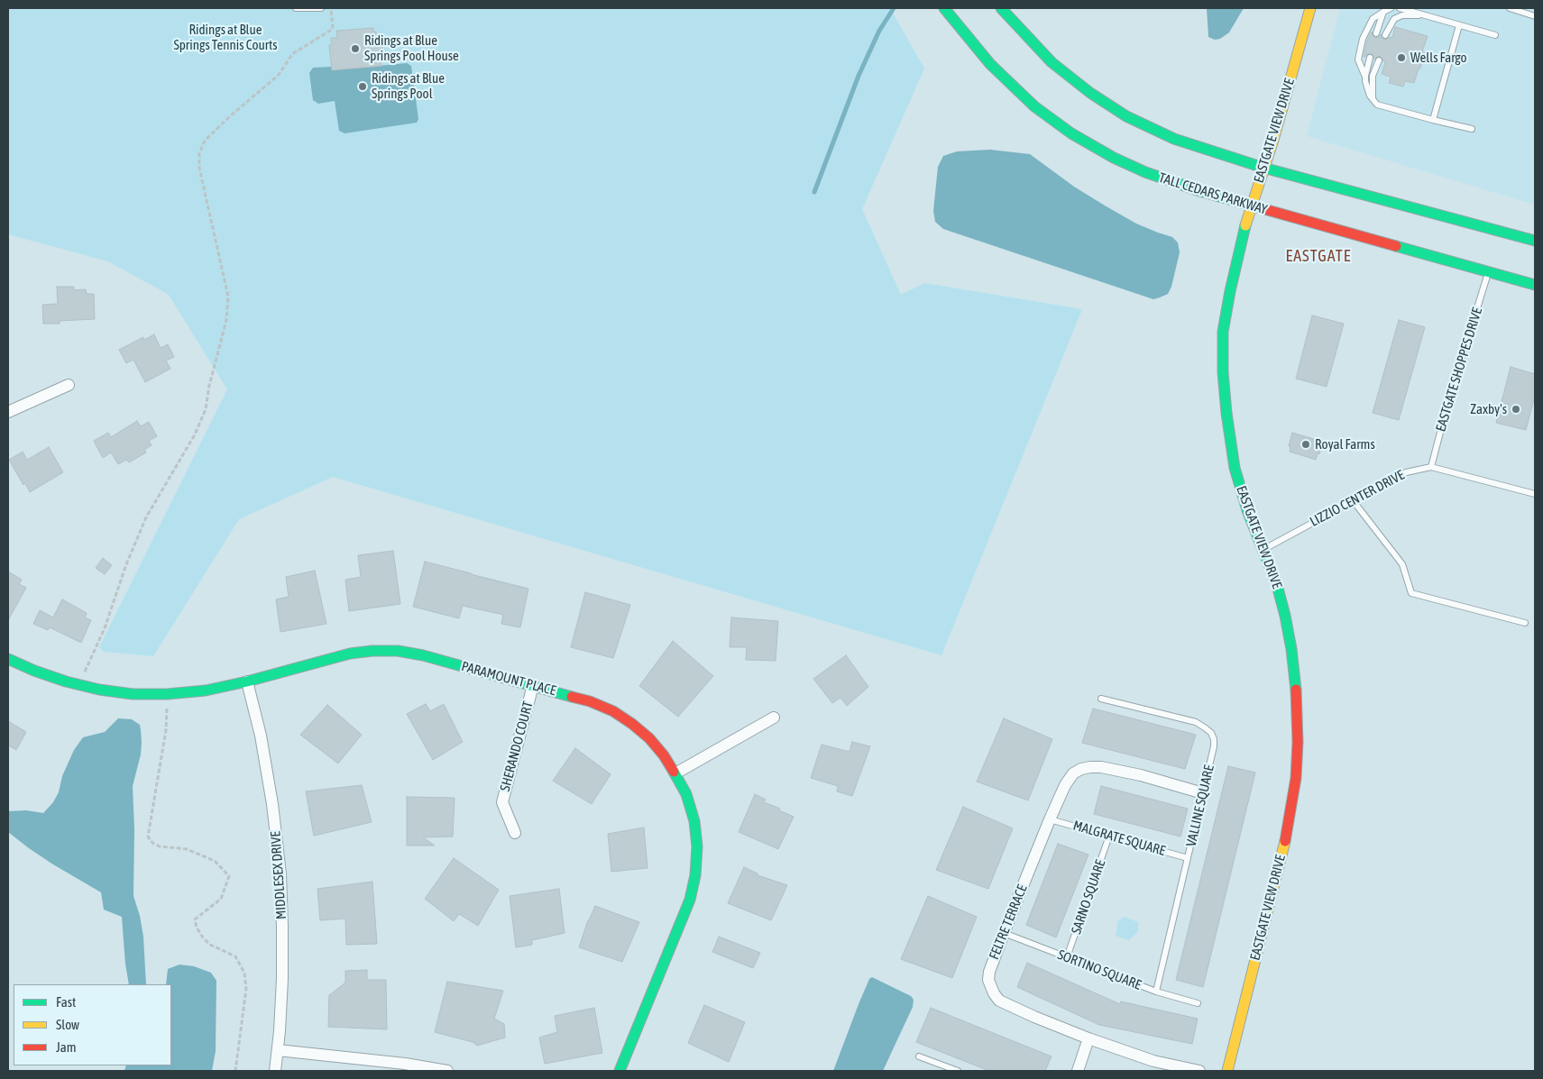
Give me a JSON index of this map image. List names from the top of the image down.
{
  "streets": {
    "street": [
      "EASTGATE VIEW DRIVE",
      "TALL CEDARS PARKWAY",
      "PARAMOUNT PLACE",
      "SHERANDO COURT",
      "MIDDLESEX DRIVE",
      "FELTRE TERRACE"
    ],
    "lane": [
      "EASTGATE SHOPPES DRIVE",
      "LIZZIO CENTER DRIVE",
      "VALLINE SQUARE",
      "MALGRATE SQUARE",
      "SARNO SQUARE",
      "SORTINO SQUARE"
    ]
  },
  "crossings": [
    ["EASTGATE VIEW DRIVE", "TALL CEDARS PARKWAY"],
    ["EASTGATE VIEW DRIVE", "LIZZIO CENTER DRIVE"],
    ["TALL CEDARS PARKWAY", "EASTGATE SHOPPES DRIVE"],
    ["EASTGATE SHOPPES DRIVE", "LIZZIO CENTER DRIVE"],
    ["PARAMOUNT PLACE", "SHERANDO COURT"],
    ["PARAMOUNT PLACE", "MIDDLESEX DRIVE"],
    ["VALLINE SQUARE", "MALGRATE SQUARE"],
    ["VALLINE SQUARE", "FELTRE TERRACE"],
    ["VALLINE SQUARE", "SORTINO SQUARE"],
    ["MALGRATE SQUARE", "SARNO SQUARE"],
    ["MALGRATE SQUARE", "FELTRE TERRACE"],
    ["SARNO SQUARE", "SORTINO SQUARE"],
    ["FELTRE TERRACE", "SORTINO SQUARE"]
  ],
  "districts": ["EASTGATE"],
  "parks": ["Ridings at Blue Springs Tennis Courts"],
  "places": [
    "Ridings at Blue Springs Pool House",
    "Wells Fargo",
    "Ridings at Blue Springs Pool",
    "Zaxby's",
    "Royal Farms"
  ],
  "legend": ["Fast", "Slow", "Jam"]
}
